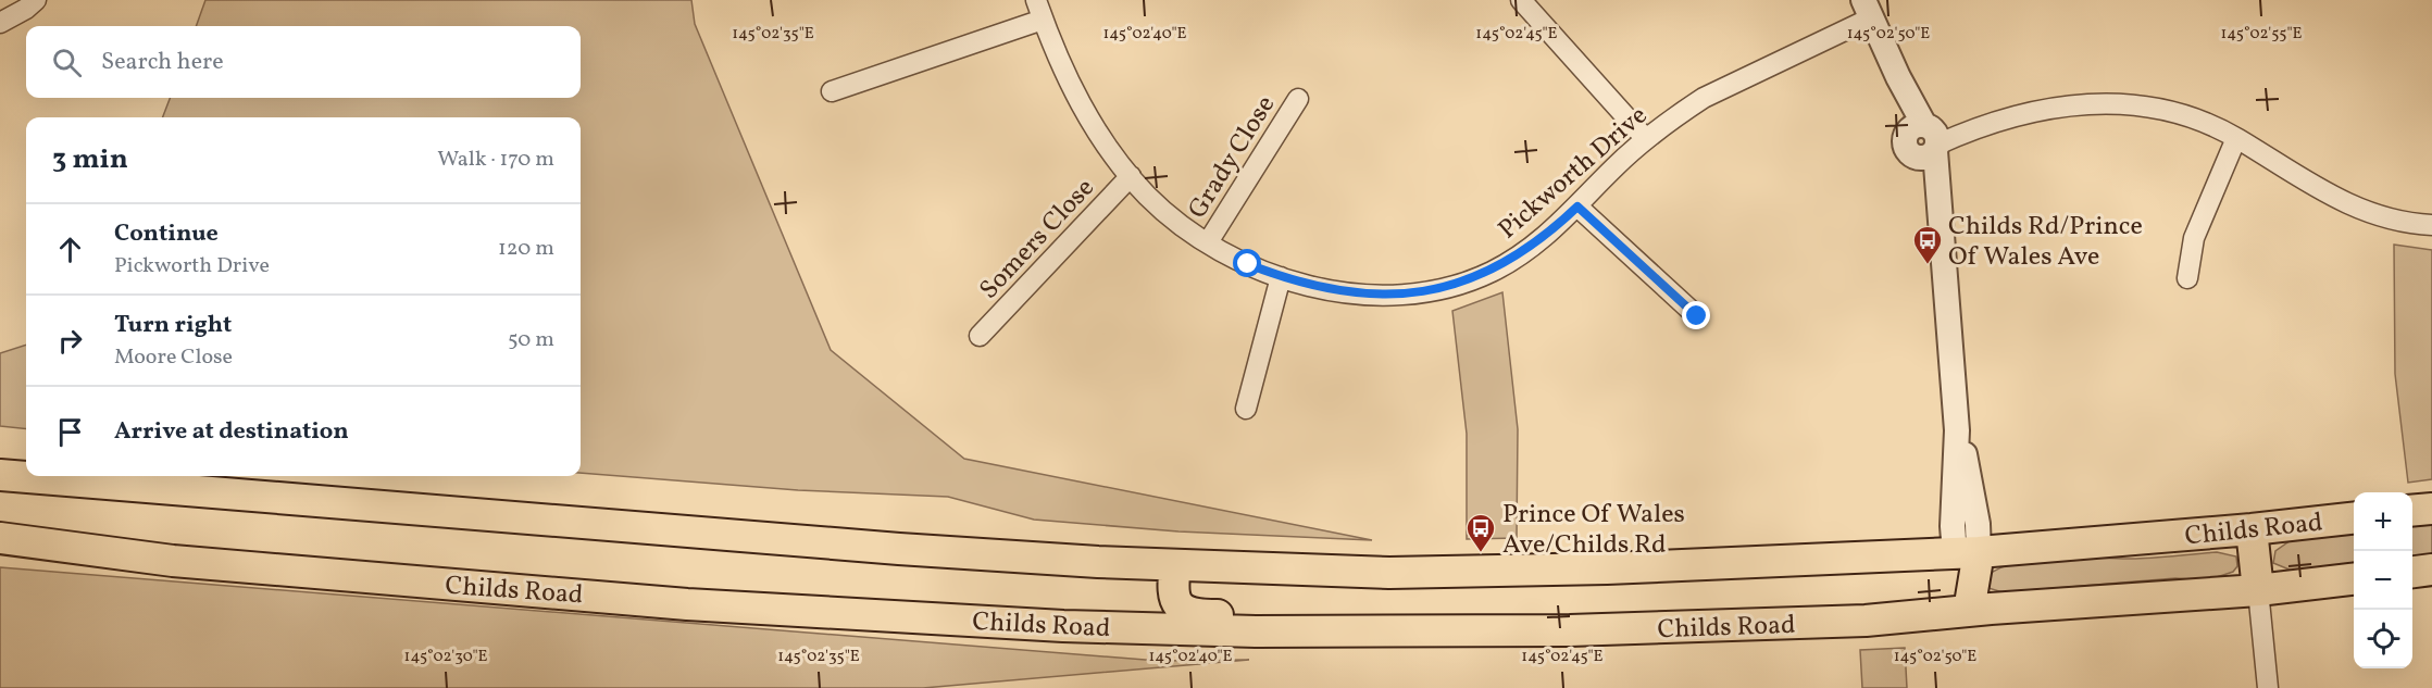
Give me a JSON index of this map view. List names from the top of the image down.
{
  "streets": {
    "main road": ["Childs Road"],
    "street": ["Grady Close", "Pickworth Drive", "Somers Close"]
  },
  "crossings": [
    ["Grady Close", "Pickworth Drive"],
    ["Pickworth Drive", "Somers Close"]
  ],
  "places": {
    "bus stop": ["Childs Rd/Prince Of Wales Ave", "Prince Of Wales Ave/Childs Rd"]
  },
  "page": {
    "search": "Search here",
    "heading": ["3 min", "Walk · 170 m"],
    "list": [
      ["Continue", "Pickworth Drive", "120 m"],
      ["Turn right", "Moore Close", "50 m"],
      "Arrive at destination"
    ],
    "map_buttons": ["+", "−"]
  },
  "coordinates": [
    "145°02'35\"E",
    "145°02'40\"E",
    "145°02'45\"E",
    "145°02'50\"E",
    "145°02'55\"E",
    "145°02'30\"E"
  ]
}
